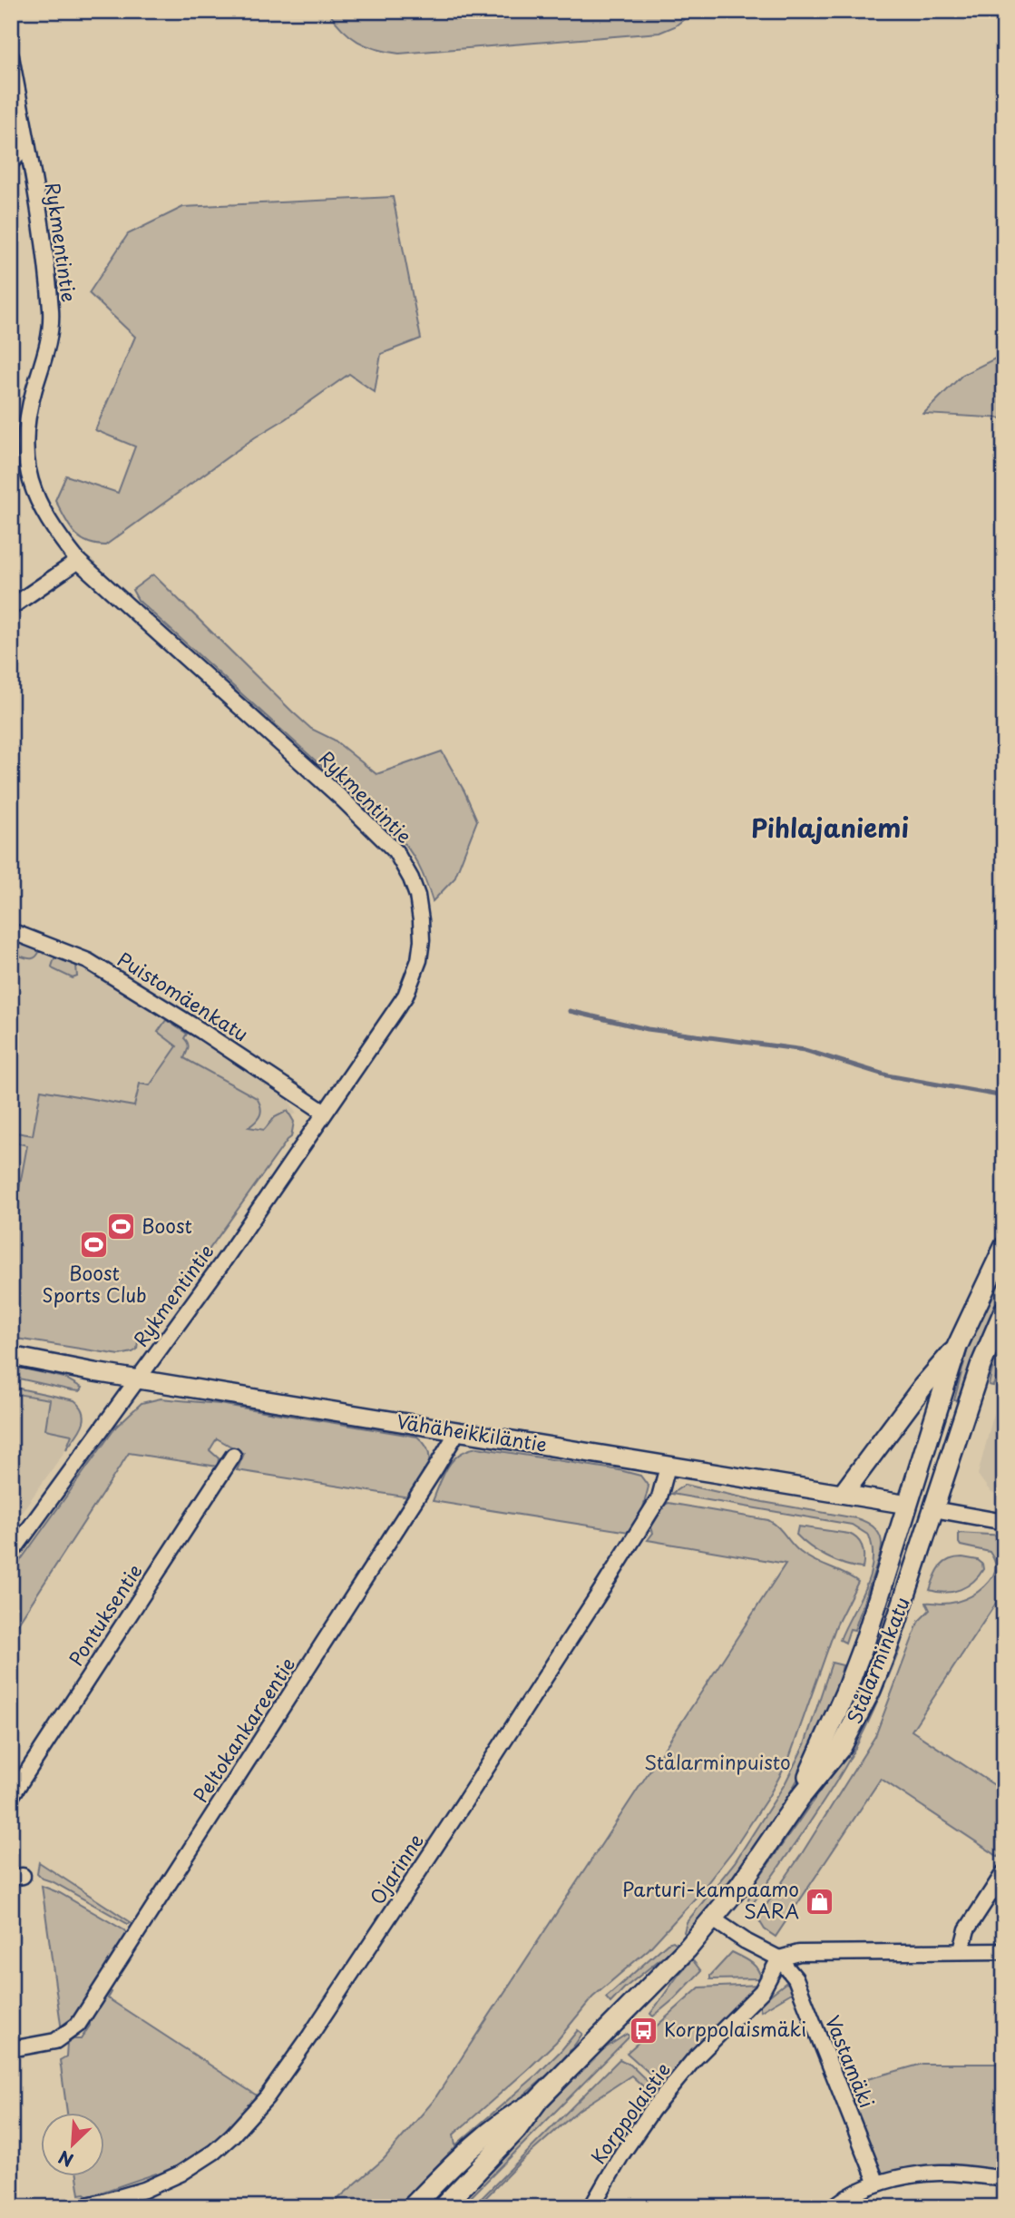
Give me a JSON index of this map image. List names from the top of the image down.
{
  "streets": {
    "main road": ["Vähäheikkiläntie", "Stålarminkatu"],
    "street": [
      "Rykmentintie",
      "Puistomäenkatu",
      "Pontuksentie",
      "Peltokankareentie",
      "Ojarinne",
      "Vastamäki",
      "Korppolaistie"
    ]
  },
  "crossings": [
    ["Rykmentintie", "Puistomäenkatu"],
    ["Rykmentintie", "Vähäheikkiläntie"],
    ["Vähäheikkiläntie", "Stålarminkatu"],
    ["Vähäheikkiläntie", "Peltokankareentie"],
    ["Vähäheikkiläntie", "Ojarinne"],
    ["Vastamäki", "Korppolaistie"]
  ],
  "districts": ["Pihlajaniemi"],
  "parks": ["Stålarminpuisto"],
  "places": {
    "sports": ["Boost", "Boost Sports Club"],
    "shop": ["Parturi-kampaamo SARA"],
    "bus stop": ["Korppolaismäki"]
  },
  "north": "bottom left"
}
